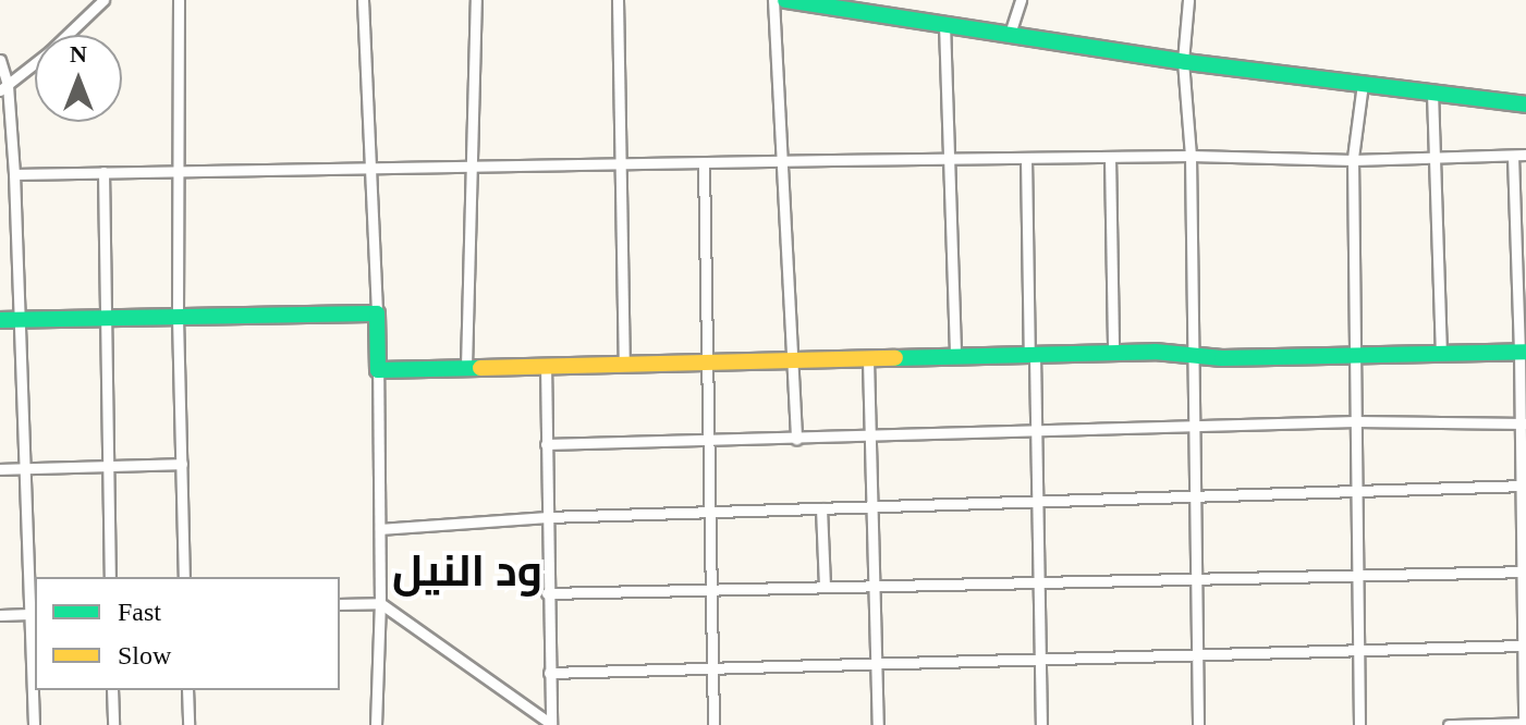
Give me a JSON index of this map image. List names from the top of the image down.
{
  "districts": ["ود النيل"],
  "legend": ["Fast", "Slow"],
  "north": "top"
}
